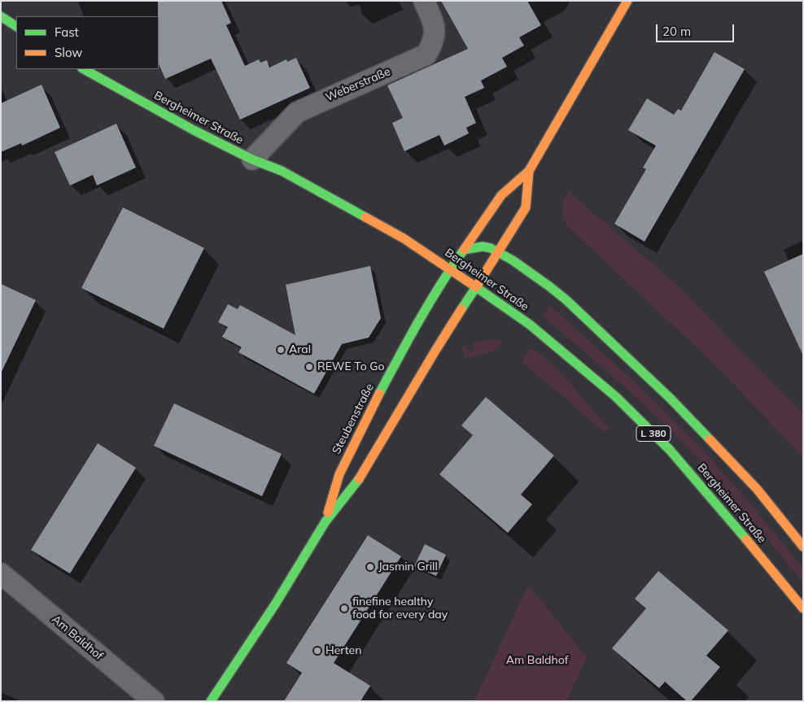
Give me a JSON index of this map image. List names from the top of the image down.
{
  "streets": {
    "main road": ["Bergheimer Straße", "Steubenstraße", "L 380"],
    "street": ["Weberstraße", "Am Baldhof"]
  },
  "crossings": [
    ["Weberstraße", "Bergheimer Straße"],
    ["Bergheimer Straße", "Steubenstraße"]
  ],
  "parks": ["Am Baldhof"],
  "places": [
    "Aral",
    "REWE To Go",
    "Jasmin Grill",
    "finefine healthy food for every day",
    "Herten"
  ],
  "legend": ["Fast", "Slow"],
  "scale_bar": "20 m"
}
